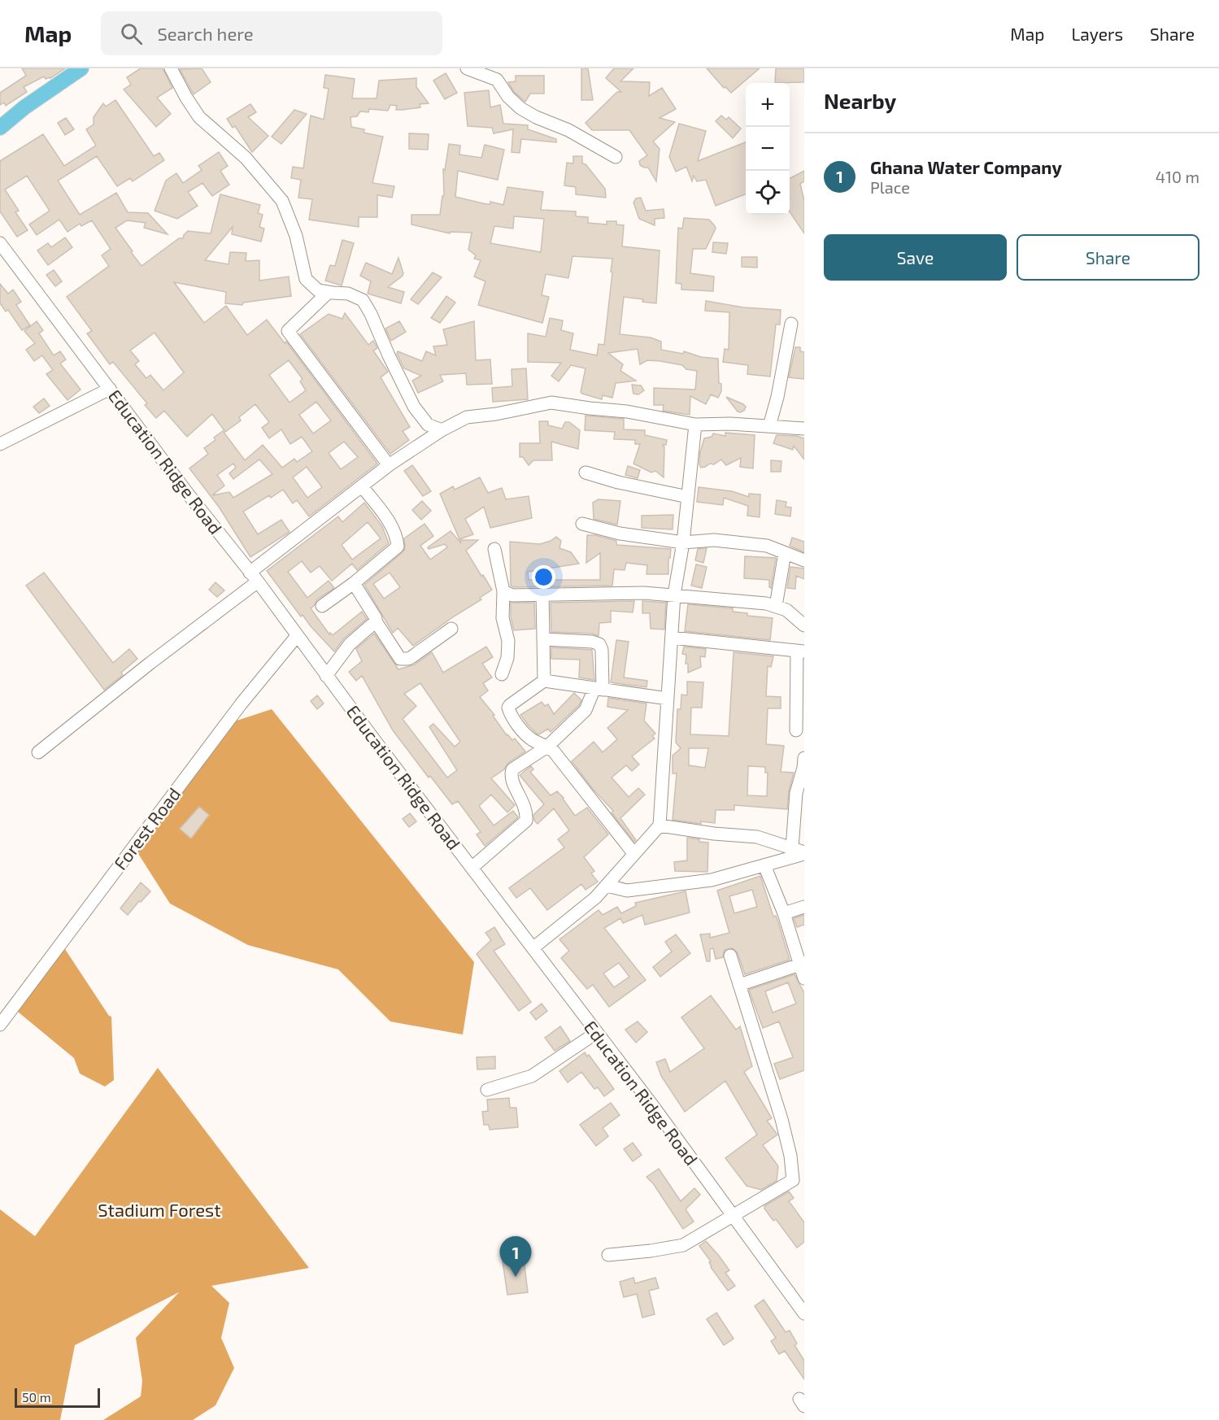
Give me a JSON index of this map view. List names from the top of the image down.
{
  "streets": {
    "street": ["Education Ridge Road", "Forest Road"]
  },
  "crossings": [
    ["Education Ridge Road", "Forest Road"]
  ],
  "parks": ["Stadium Forest"],
  "scale_bar": "50 m",
  "page": {
    "header": "Map",
    "search": "Search here",
    "nav": ["Map", "Layers", "Share"],
    "heading": "Nearby",
    "map_buttons": ["+", "−"],
    "list": [
      {
        "mark": "1",
        "name": "Ghana Water Company",
        "note": "Place",
        "value": "410 m"
      }
    ],
    "buttons": ["Save", "Share"],
    "pins": "1",
    "scale": "50 m"
  }
}
